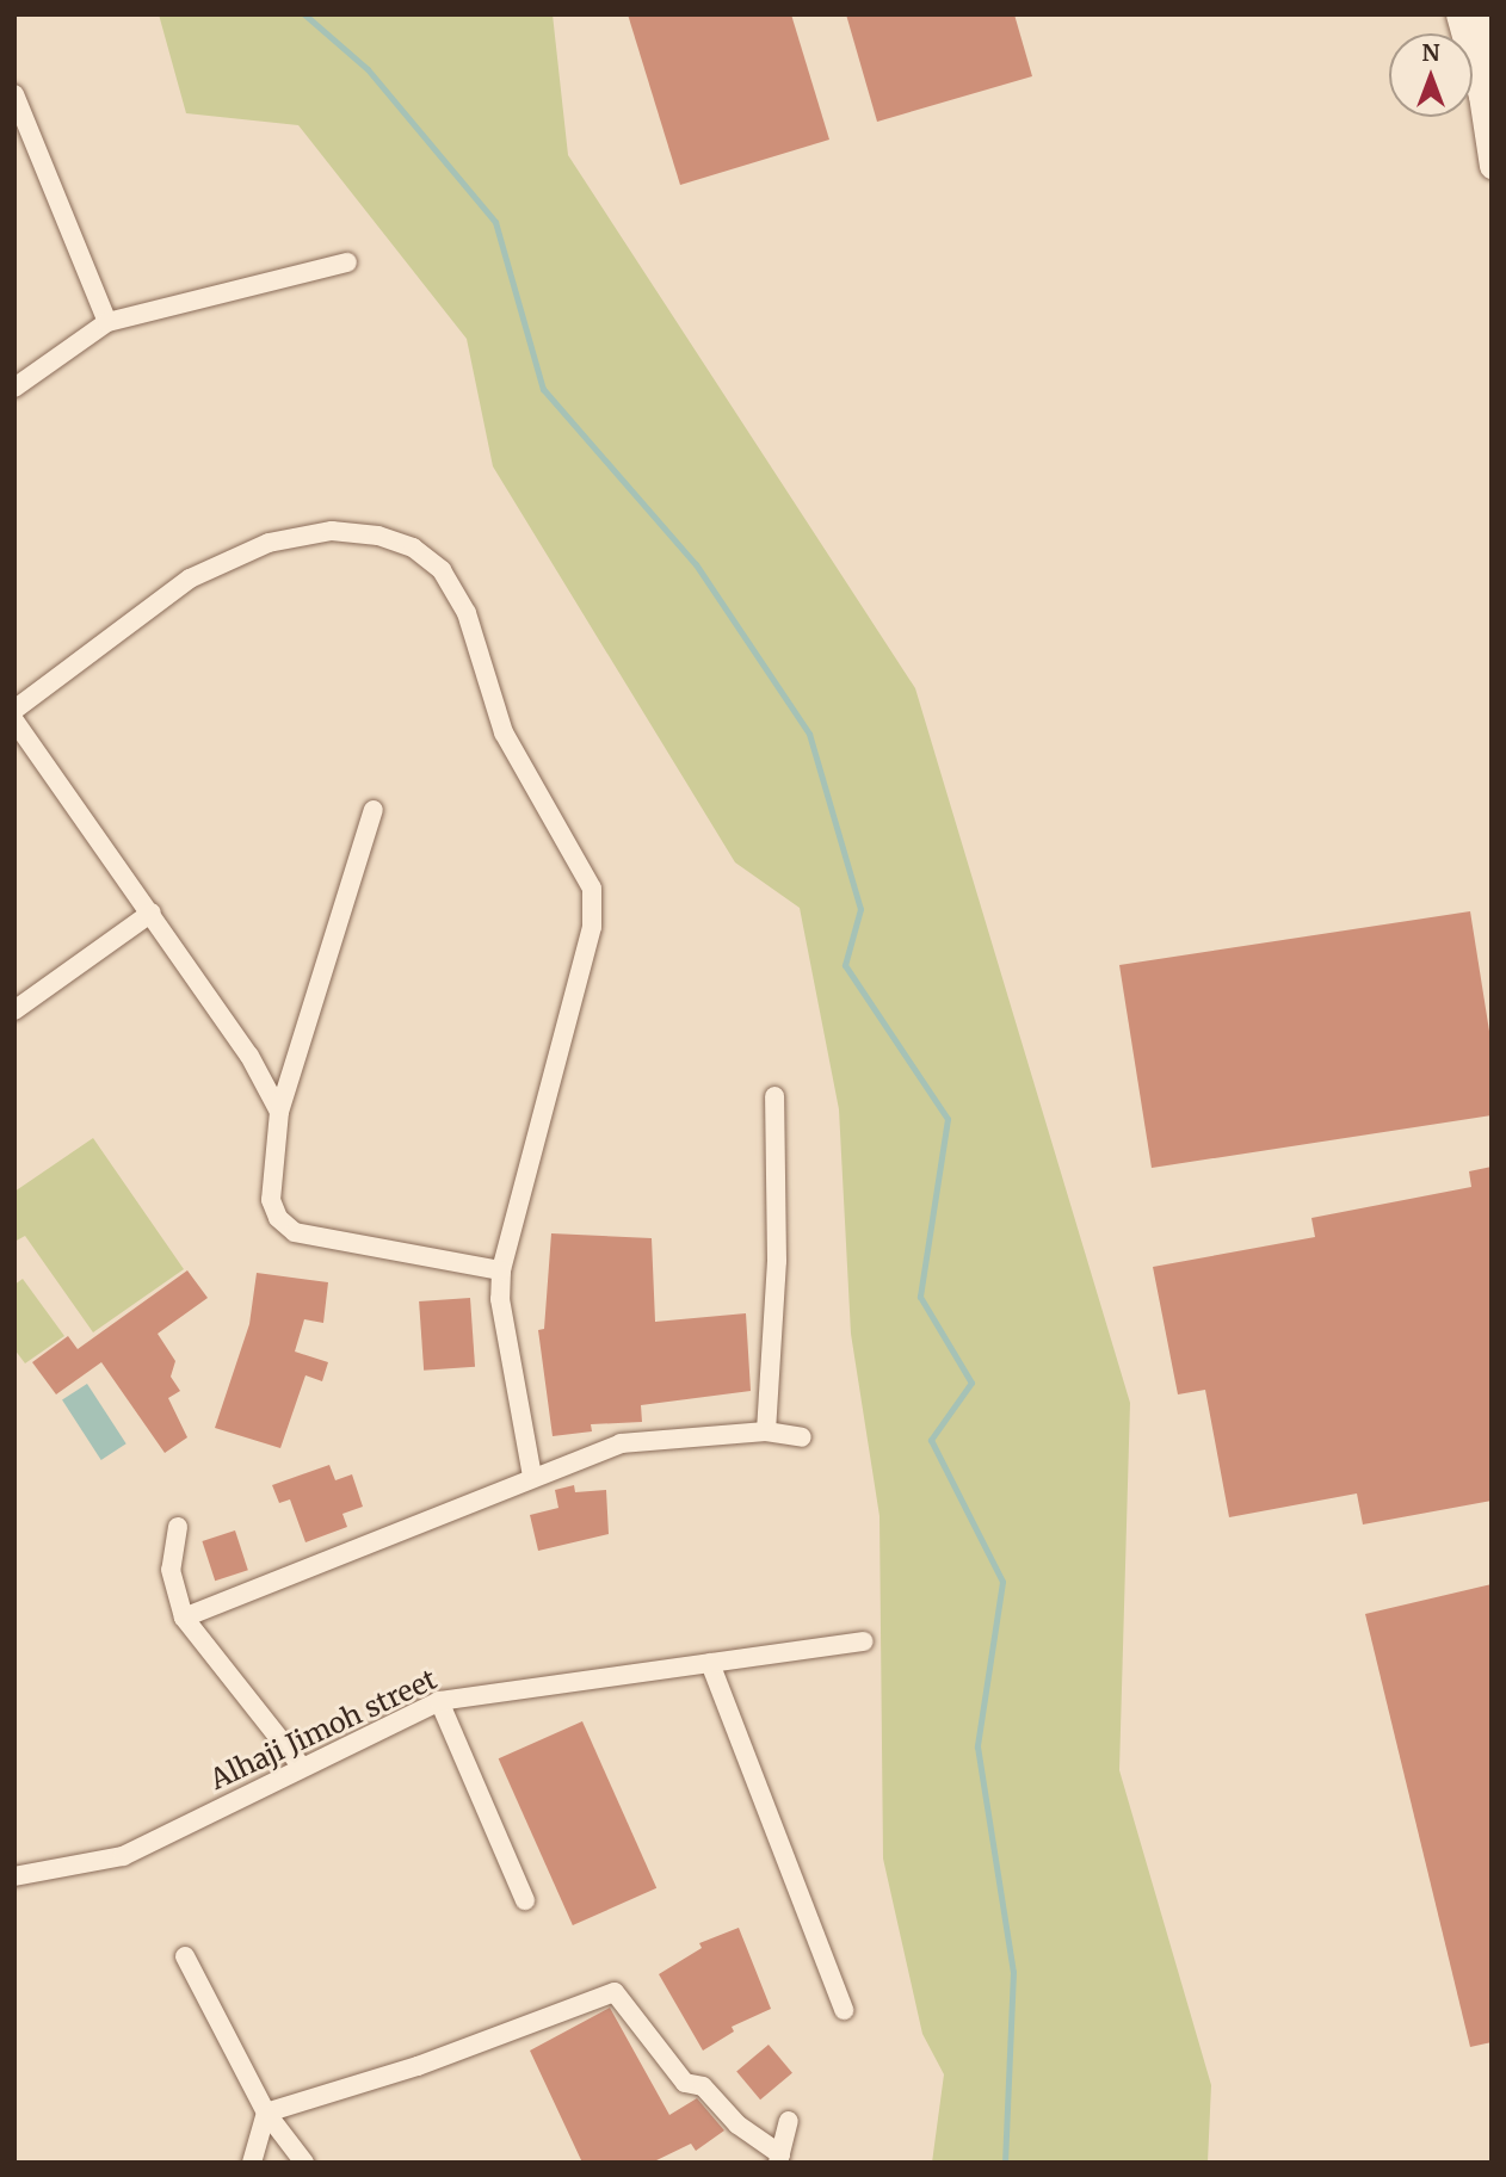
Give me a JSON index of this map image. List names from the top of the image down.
{
  "streets": {
    "street": ["Alhaji Jimoh street"]
  },
  "north": "top"
}
